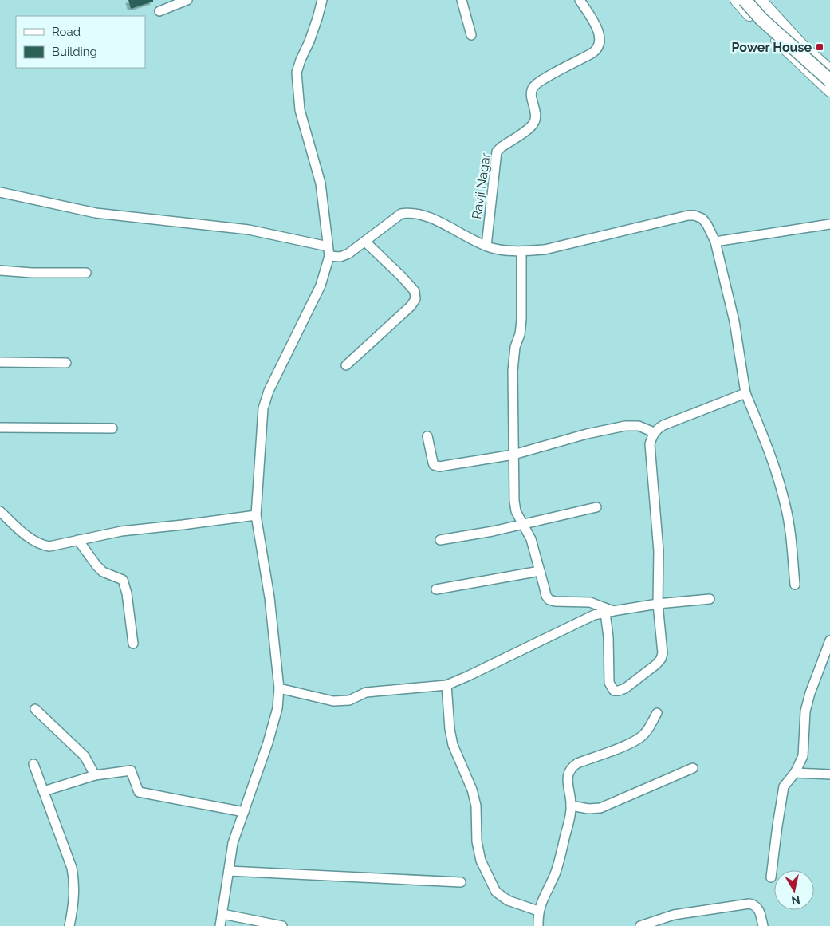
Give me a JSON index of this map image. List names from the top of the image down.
{
  "streets": {
    "street": ["Ravji Nagar"]
  },
  "places": {
    "transit": ["Power House"]
  },
  "legend": ["Road", "Building"],
  "north": "bottom"
}
